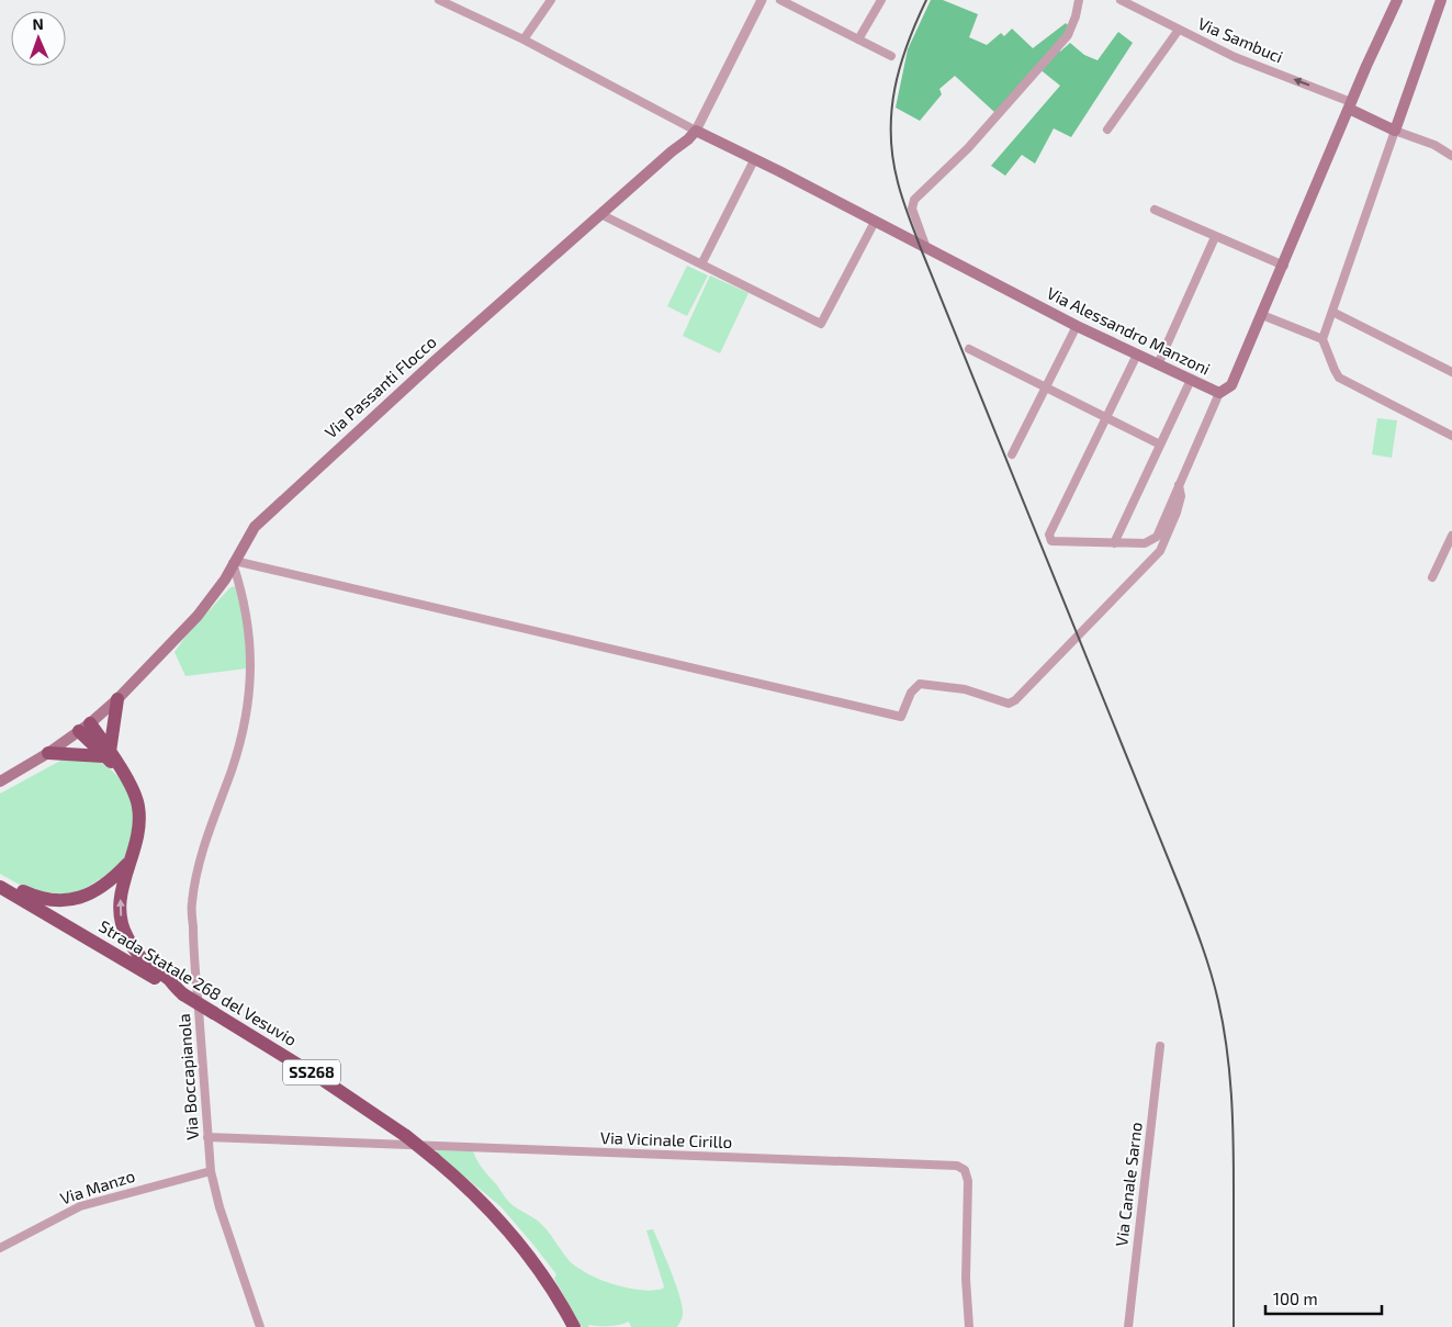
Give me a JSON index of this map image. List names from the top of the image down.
{
  "streets": {
    "highway": ["Strada Statale 268 del Vesuvio", "SS268"],
    "main road": ["Via Alessandro Manzoni", "Via Passanti Flocco"],
    "street": [
      "Via Sambuci",
      "Via Boccapianola",
      "Via Vicinale Cirillo",
      "Via Canale Sarno",
      "Via Manzo"
    ]
  },
  "crossings": [
    ["Via Sambuci", "Via Alessandro Manzoni"],
    ["Via Alessandro Manzoni", "Via Passanti Flocco"],
    ["Via Passanti Flocco", "Via Boccapianola"],
    ["Via Boccapianola", "Via Vicinale Cirillo"],
    ["Via Boccapianola", "Via Manzo"]
  ],
  "one_way": ["Via Sambuci"],
  "scale_bar": "100 m",
  "north": "top"
}
